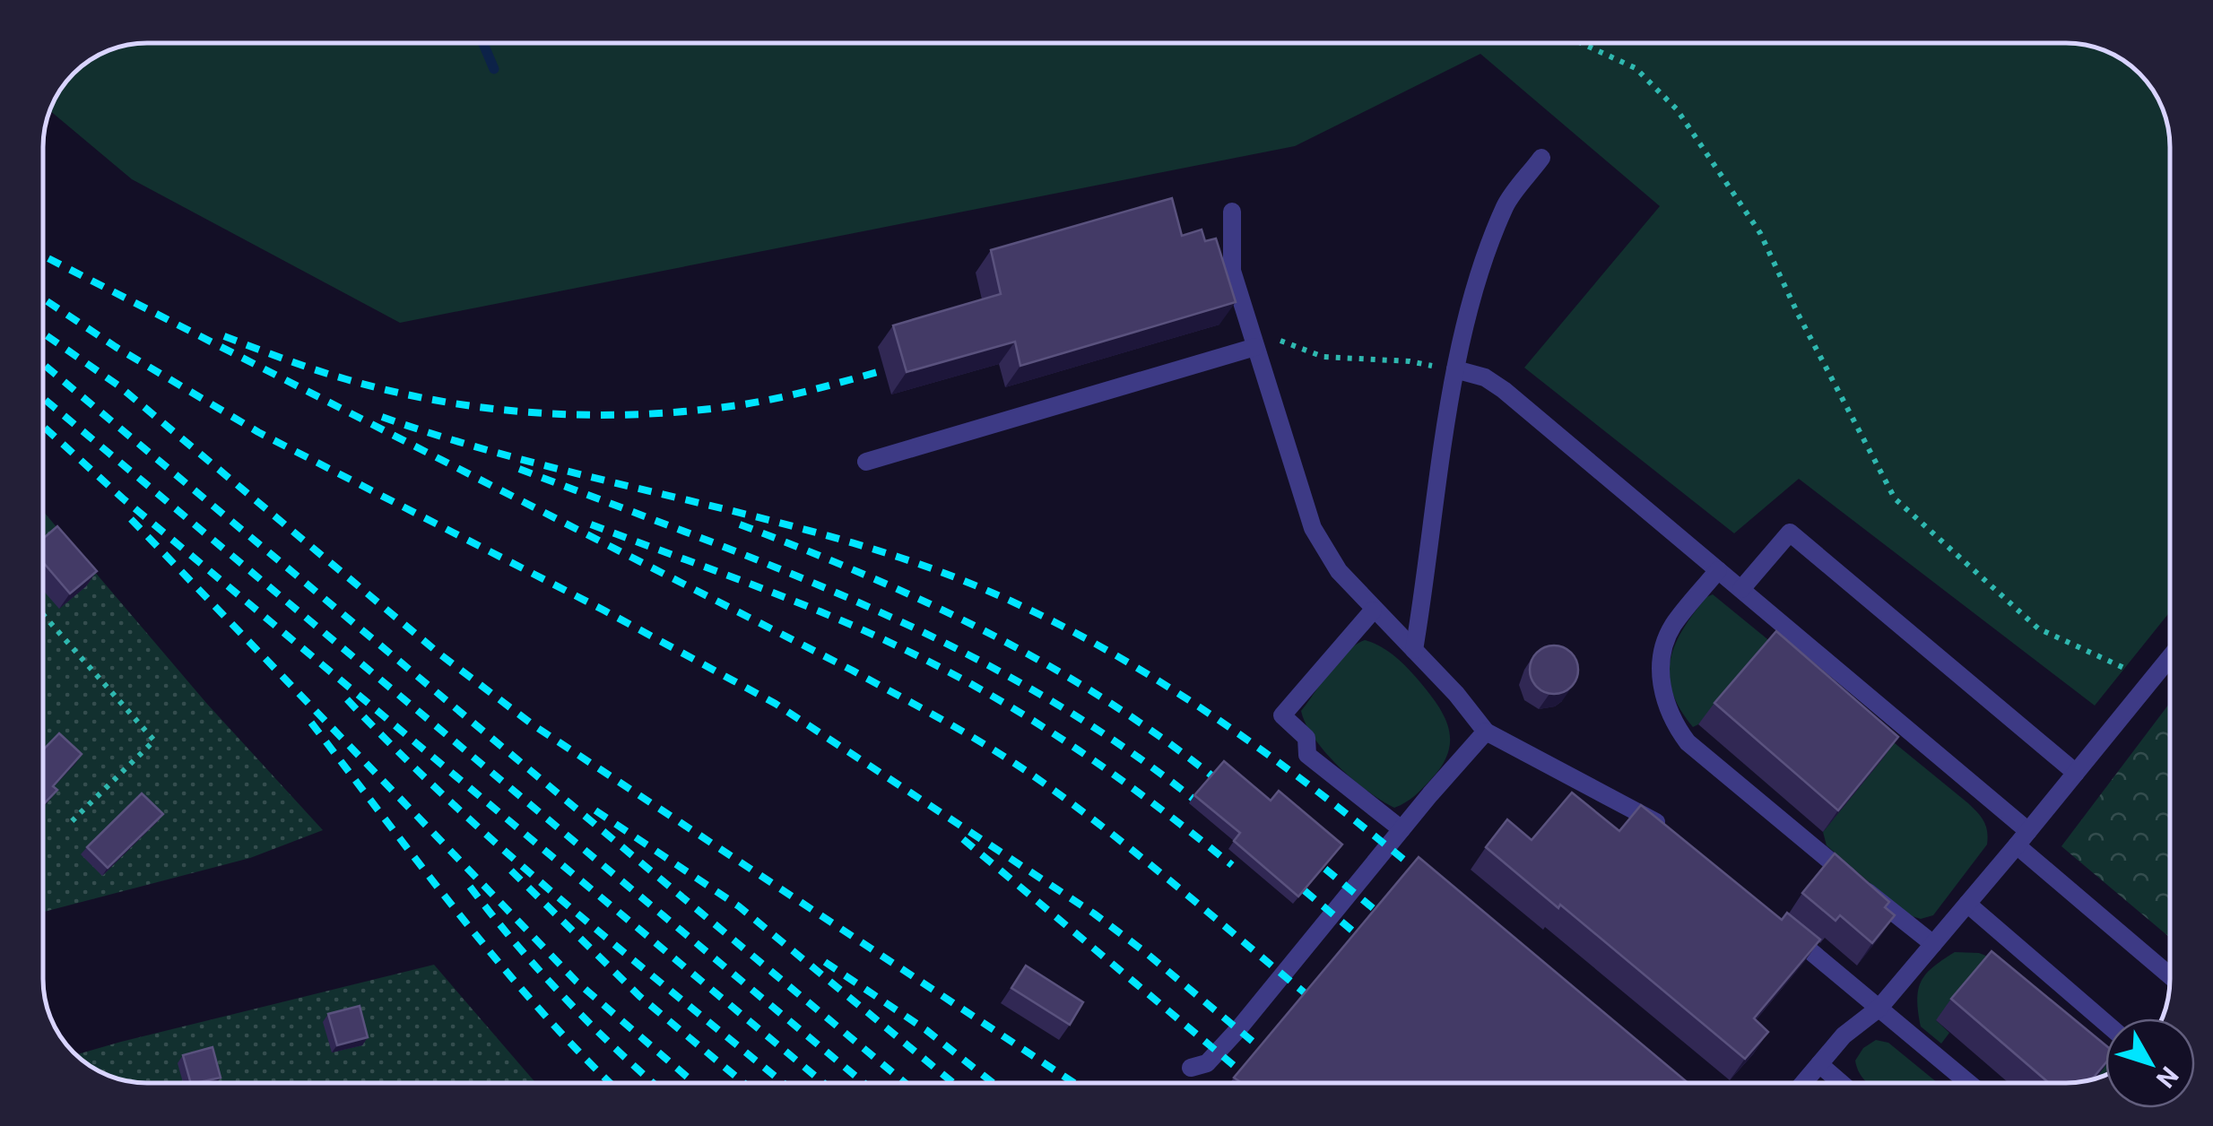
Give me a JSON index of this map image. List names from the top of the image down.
{
  "north": "bottom right"
}
